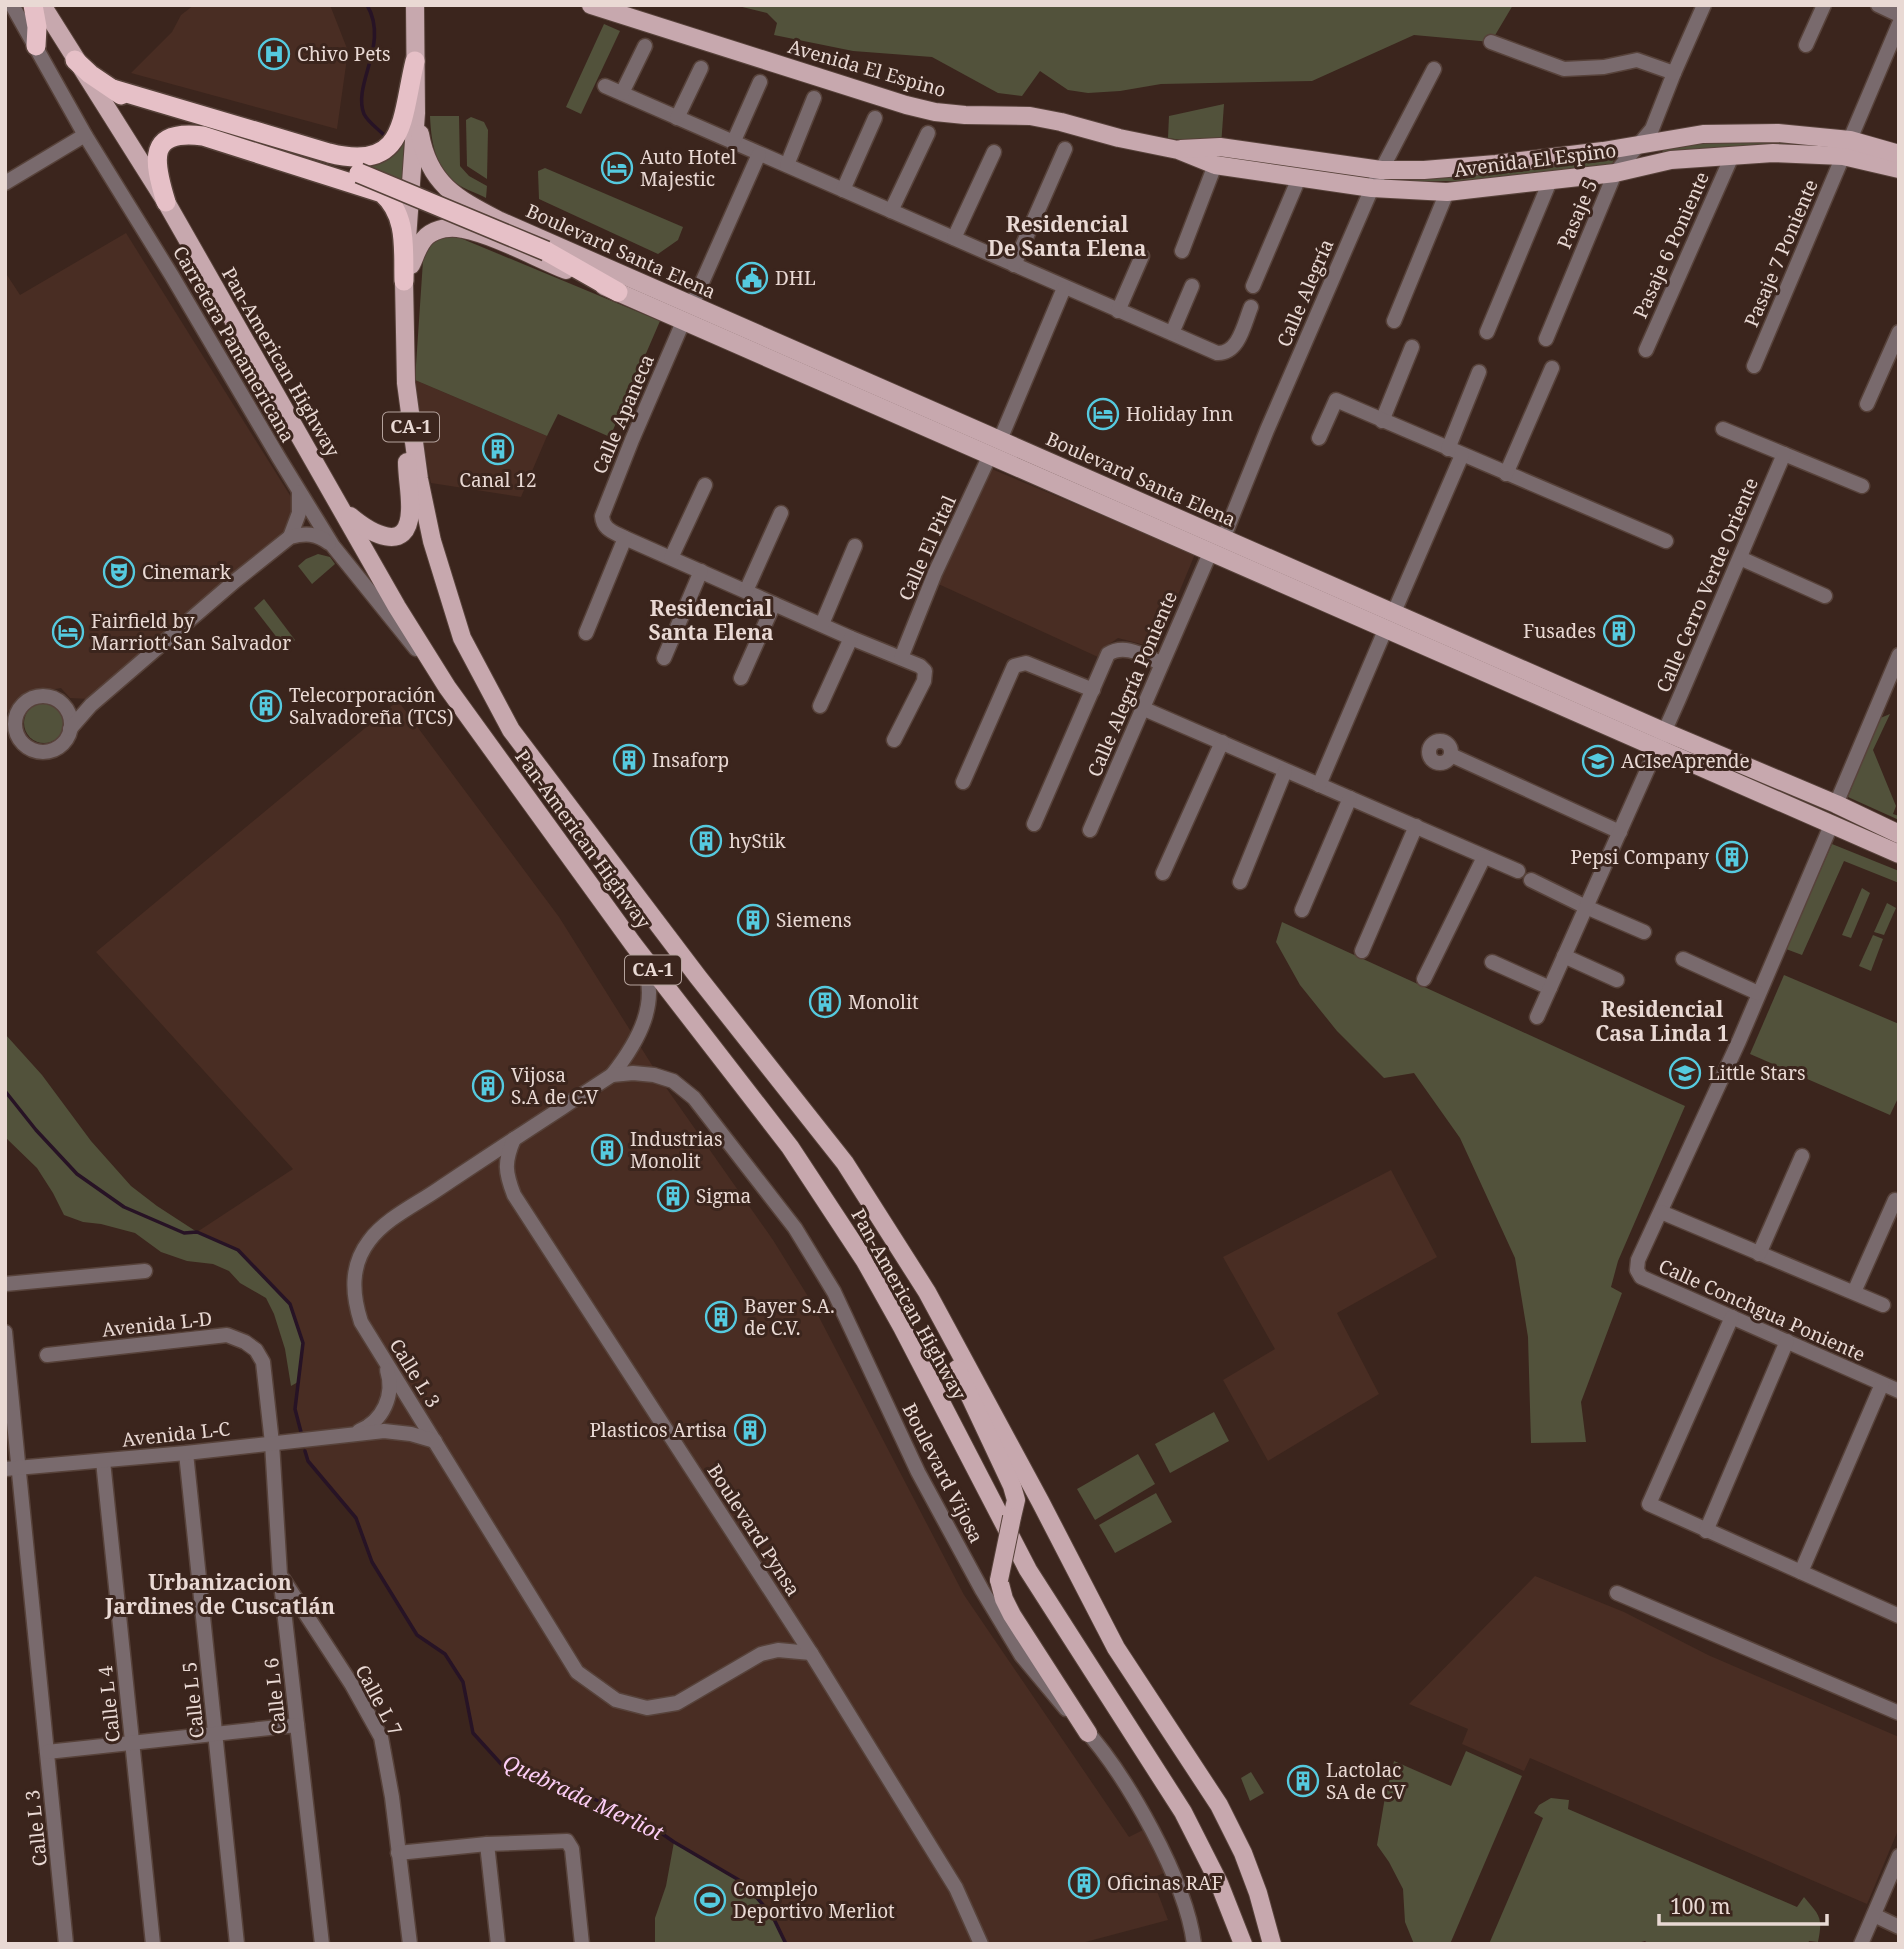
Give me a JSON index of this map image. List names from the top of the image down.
{
  "streets": {
    "main road": [
      "Avenida El Espino",
      "Boulevard Santa Elena",
      "Pan-American Highway",
      "CA-1"
    ],
    "street": [
      "Pasaje 5",
      "Pasaje 6 Poniente",
      "Pasaje 7 Poniente",
      "Calle Alegría",
      "Carretera Panamericana",
      "Calle Apaneca",
      "Calle El Pital",
      "Calle Cerro Verde Oriente",
      "Calle Alegría Poniente",
      "Calle Conchgua Poniente",
      "Avenida L-D",
      "Calle L 3",
      "Avenida L-C",
      "Boulevard Vijosa",
      "Boulevard Pynsa",
      "Calle L 6",
      "Calle L 5",
      "Calle L 7",
      "Calle L 4"
    ]
  },
  "crossings": [
    ["Avenida El Espino", "Pasaje 5"],
    ["Avenida El Espino", "Pasaje 6 Poniente"],
    ["Avenida El Espino", "Pasaje 7 Poniente"],
    ["Avenida El Espino", "Calle Alegría"],
    ["Boulevard Santa Elena", "Calle Alegría"],
    ["Boulevard Santa Elena", "Pan-American Highway"],
    ["Boulevard Santa Elena", "Calle Apaneca"],
    ["Boulevard Santa Elena", "Calle El Pital"],
    ["Boulevard Santa Elena", "Calle Cerro Verde Oriente"],
    ["Boulevard Santa Elena", "Calle Alegría Poniente"],
    ["Boulevard Santa Elena", "Calle Conchgua Poniente"],
    ["Carretera Panamericana", "Pan-American Highway"],
    ["Pan-American Highway", "Calle L 3"],
    ["Avenida L-D", "Avenida L-C"],
    ["Avenida L-D", "Calle L 6"],
    ["Calle L 3", "Avenida L-C"],
    ["Calle L 3", "Boulevard Vijosa"],
    ["Calle L 3", "Boulevard Pynsa"],
    ["Avenida L-C", "Calle L 6"],
    ["Avenida L-C", "Calle L 5"],
    ["Avenida L-C", "Calle L 4"],
    ["Calle L 6", "Calle L 7"]
  ],
  "districts": [
    "Residencial De Santa Elena",
    "Residencial Santa Elena",
    "Residencial Casa Linda 1",
    "Urbanizacion Jardines de Cuscatlán"
  ],
  "water": ["Quebrada Merliot"],
  "places": {
    "hospital": ["Chivo Pets"],
    "hotel": ["Auto Hotel Majestic", "Holiday Inn", "Fairfield by Marriott San Salvador"],
    "public building": ["DHL"],
    "building": [
      "Canal 12",
      "Fusades",
      "Telecorporación Salvadoreña (TCS)",
      "Insaforp",
      "hyStik",
      "Pepsi Company",
      "Siemens",
      "Monolit",
      "Vijosa S.A de C.V",
      "Industrias Monolit",
      "Sigma",
      "Bayer S.A. de C.V.",
      "Plasticos Artisa",
      "Lactolac SA de CV",
      "Oficinas RAF"
    ],
    "theatre": ["Cinemark"],
    "school or university": ["ACIseAprende", "Little Stars"],
    "sports": ["Complejo Deportivo Merliot"]
  },
  "scale_bar": "100 m"
}
